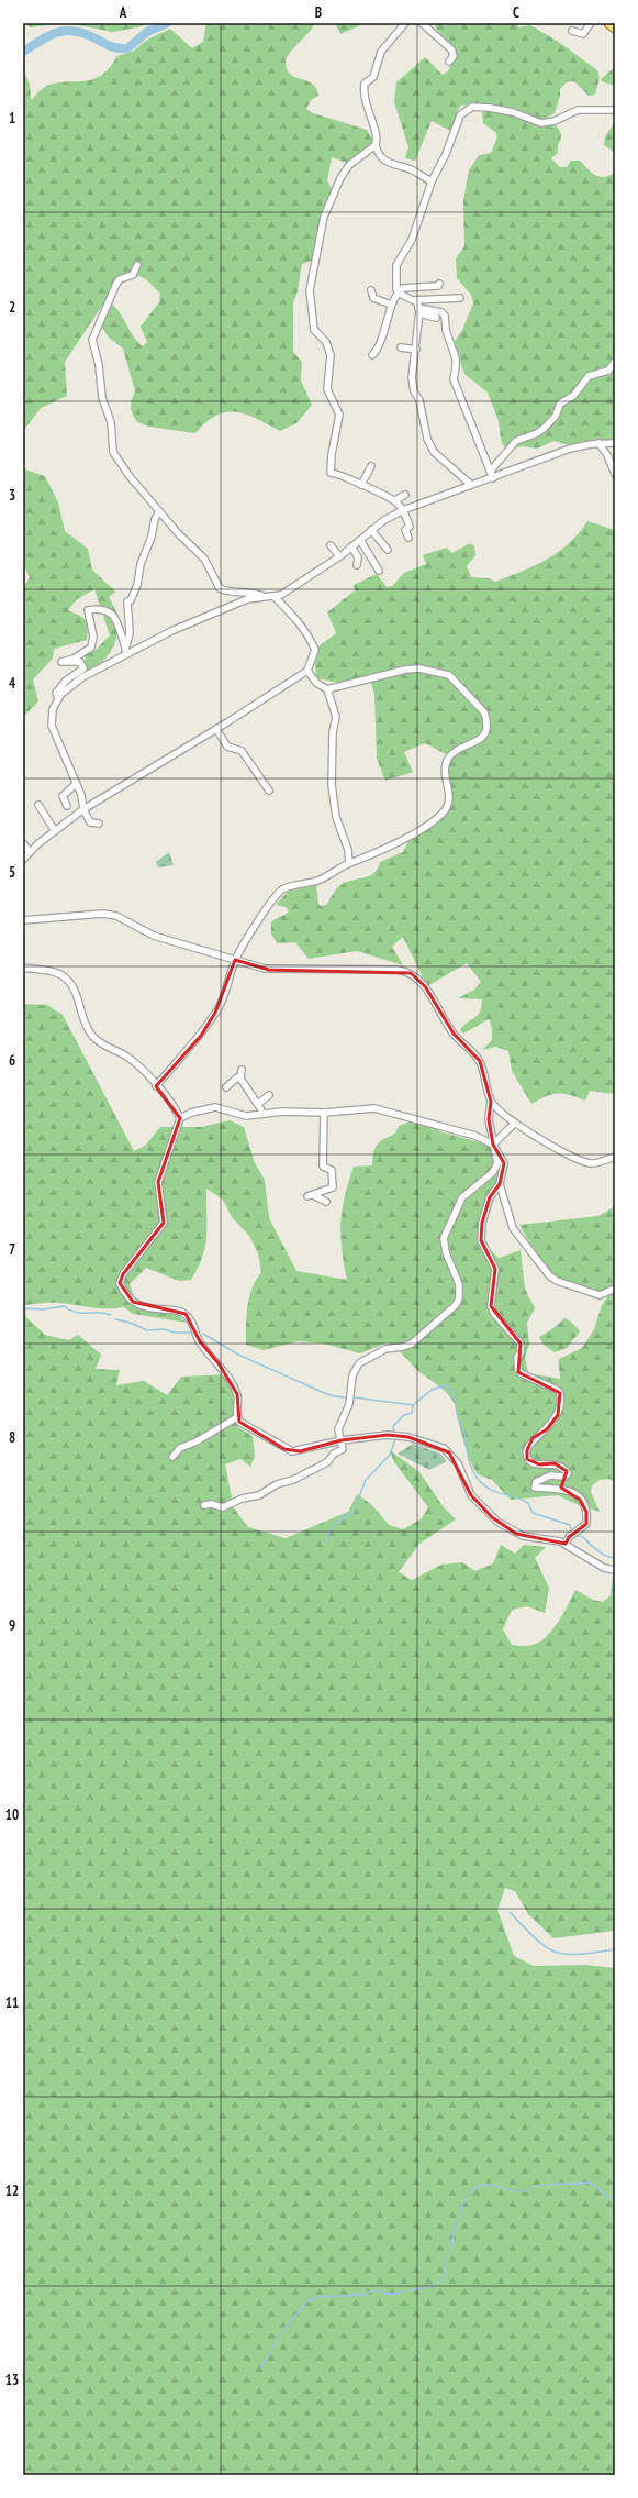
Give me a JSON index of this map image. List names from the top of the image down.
{
  "grid": {
    "columns": ["A", "B", "C"],
    "rows": [
      "1",
      "2",
      "3",
      "4",
      "5",
      "6",
      "7",
      "8",
      "9",
      "10",
      "11",
      "12",
      "13"
    ]
  }
}
